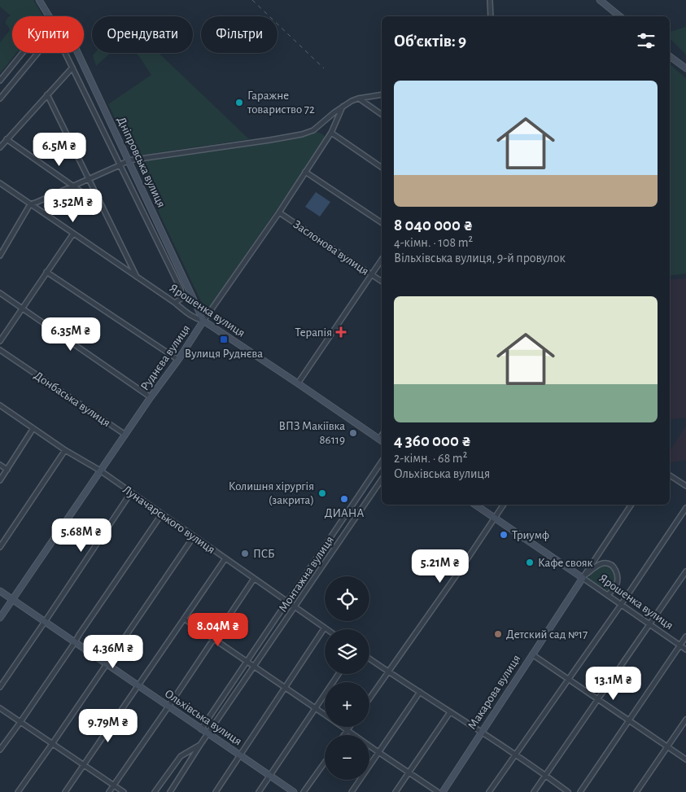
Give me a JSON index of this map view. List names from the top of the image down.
{
  "streets": {
    "street": [
      "Дніпровська вулиця",
      "Заслонова вулиця",
      "Ярошенка вулиця",
      "Руднєва вулиця",
      "Донбаська вулиця",
      "Луначарського вулиця",
      "Монтажна вулиця",
      "Макарова вулиця",
      "Ольхівська вулиця"
    ]
  },
  "crossings": [
    ["Дніпровська вулиця", "Ярошенка вулиця"],
    ["Дніпровська вулиця", "Руднєва вулиця"],
    ["Заслонова вулиця", "Руднєва вулиця"],
    ["Ярошенка вулиця", "Руднєва вулиця"],
    ["Ярошенка вулиця", "Макарова вулиця"],
    ["Руднєва вулиця", "Донбаська вулиця"],
    ["Руднєва вулиця", "Луначарського вулиця"],
    ["Руднєва вулиця", "Ольхівська вулиця"],
    ["Луначарського вулиця", "Монтажна вулиця"],
    ["Монтажна вулиця", "Ольхівська вулиця"]
  ],
  "places": {
    "other": [
      "Гаражне товариство 72",
      "ВПЗ Макіївка 86119",
      "Колишня хірургія (закрита)",
      "ДИАНА",
      "Триумф",
      "ПСБ",
      "Кафе свояк",
      "Детский сад №17"
    ],
    "health": ["Терапія"],
    "transit": ["Вулиця Руднєва"]
  },
  "page": {
    "chip": ["Купити", "Орендувати", "Фільтри"],
    "heading": "Об’єктів: 9",
    "list": [
      {
        "name": "8 040 000 ₴",
        "note": "4-кімн. · 108 m² · Вільхівська вулиця, 9-й провулок"
      },
      {
        "name": "4 360 000 ₴",
        "note": "2-кімн. · 68 m² · Ольхівська вулиця"
      }
    ],
    "price": [
      "6.5M ₴",
      "3.52M ₴",
      "6.35M ₴",
      "5.68M ₴",
      "5.21M ₴",
      "8.04M ₴",
      "4.36M ₴",
      "13.1M ₴",
      "9.79M ₴"
    ],
    "map_buttons": ["+", "−"]
  }
}
